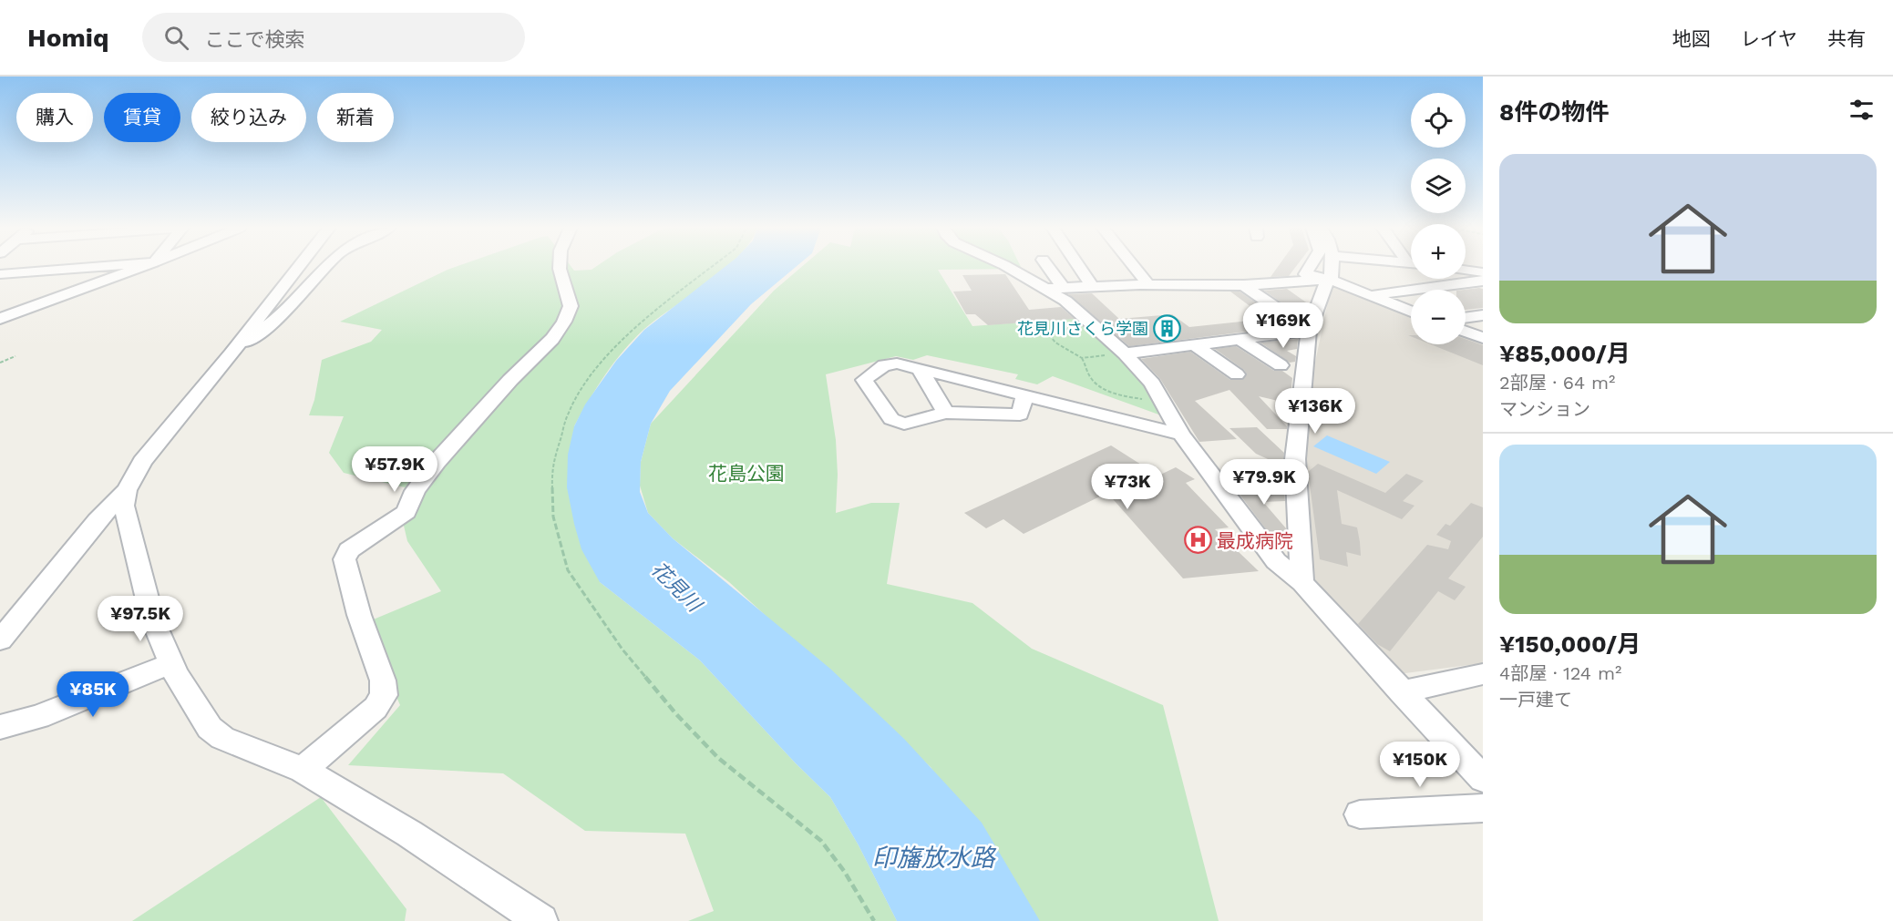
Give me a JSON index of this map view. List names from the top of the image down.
{
  "water": ["花見川", "印旛放水路"],
  "parks": ["花島公園"],
  "places": {
    "building": ["花見川さくら学園"],
    "hospital": ["最成病院"]
  },
  "page": {
    "header": "Homiq",
    "search": "ここで検索",
    "nav": ["地図", "レイヤ", "共有"],
    "heading": "8件の物件",
    "map_buttons": ["+", "−"],
    "chip": [
      "購入",
      "賃貸",
      "絞り込み",
      "新着"
    ],
    "list": [
      {
        "name": "¥85,000/月",
        "note": "2部屋 · 64 m² · マンション"
      },
      {
        "name": "¥150,000/月",
        "note": "4部屋 · 124 m² · 一戸建て"
      }
    ],
    "price": [
      "¥169K",
      "¥136K",
      "¥57.9K",
      "¥79.9K",
      "¥73K",
      "¥97.5K",
      "¥85K",
      "¥150K"
    ]
  }
}
